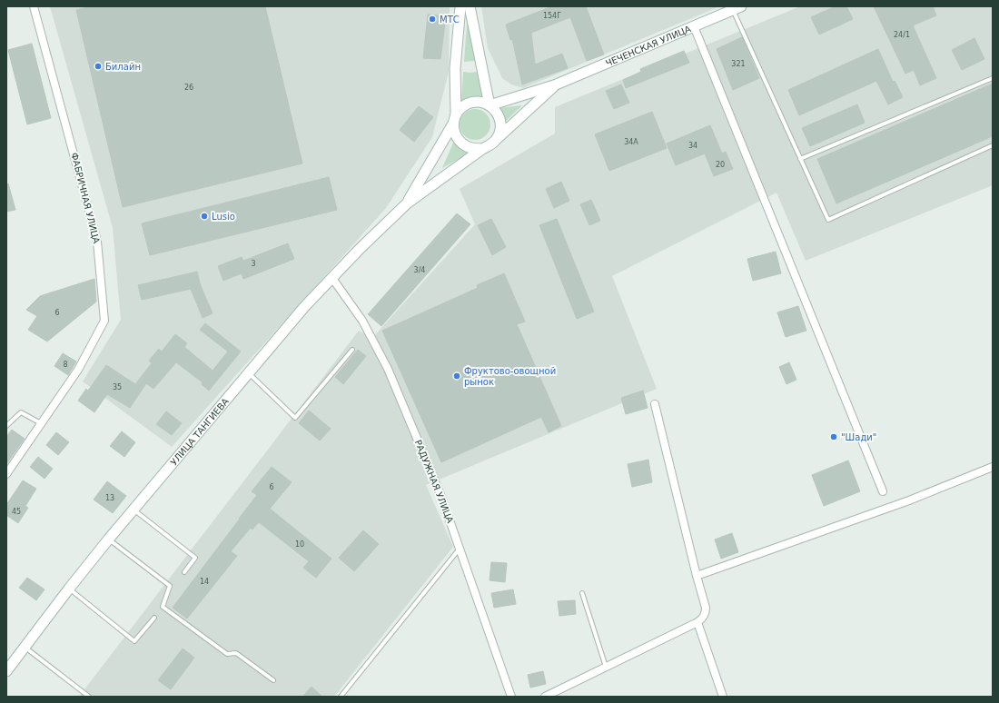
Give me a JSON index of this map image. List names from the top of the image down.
{
  "streets": {
    "main road": ["ЧЕЧЕНСКАЯ УЛИЦА", "УЛИЦА ТАНГИЕВА"],
    "street": ["ФАБРИЧНАЯ УЛИЦА", "РАДУЖНАЯ УЛИЦА"]
  },
  "crossings": [
    ["УЛИЦА ТАНГИЕВА", "РАДУЖНАЯ УЛИЦА"]
  ],
  "places": [
    "МТС",
    "Билайн",
    "Lusio",
    "Фруктово-овощной рынок",
    "\"Шади\""
  ],
  "house_numbers": [
    "154Г",
    "24/1",
    "321",
    "26",
    "34А",
    "34",
    "20",
    "3",
    "3/4",
    "6",
    "8",
    "35",
    "6",
    "13",
    "45",
    "10",
    "14"
  ]
}
